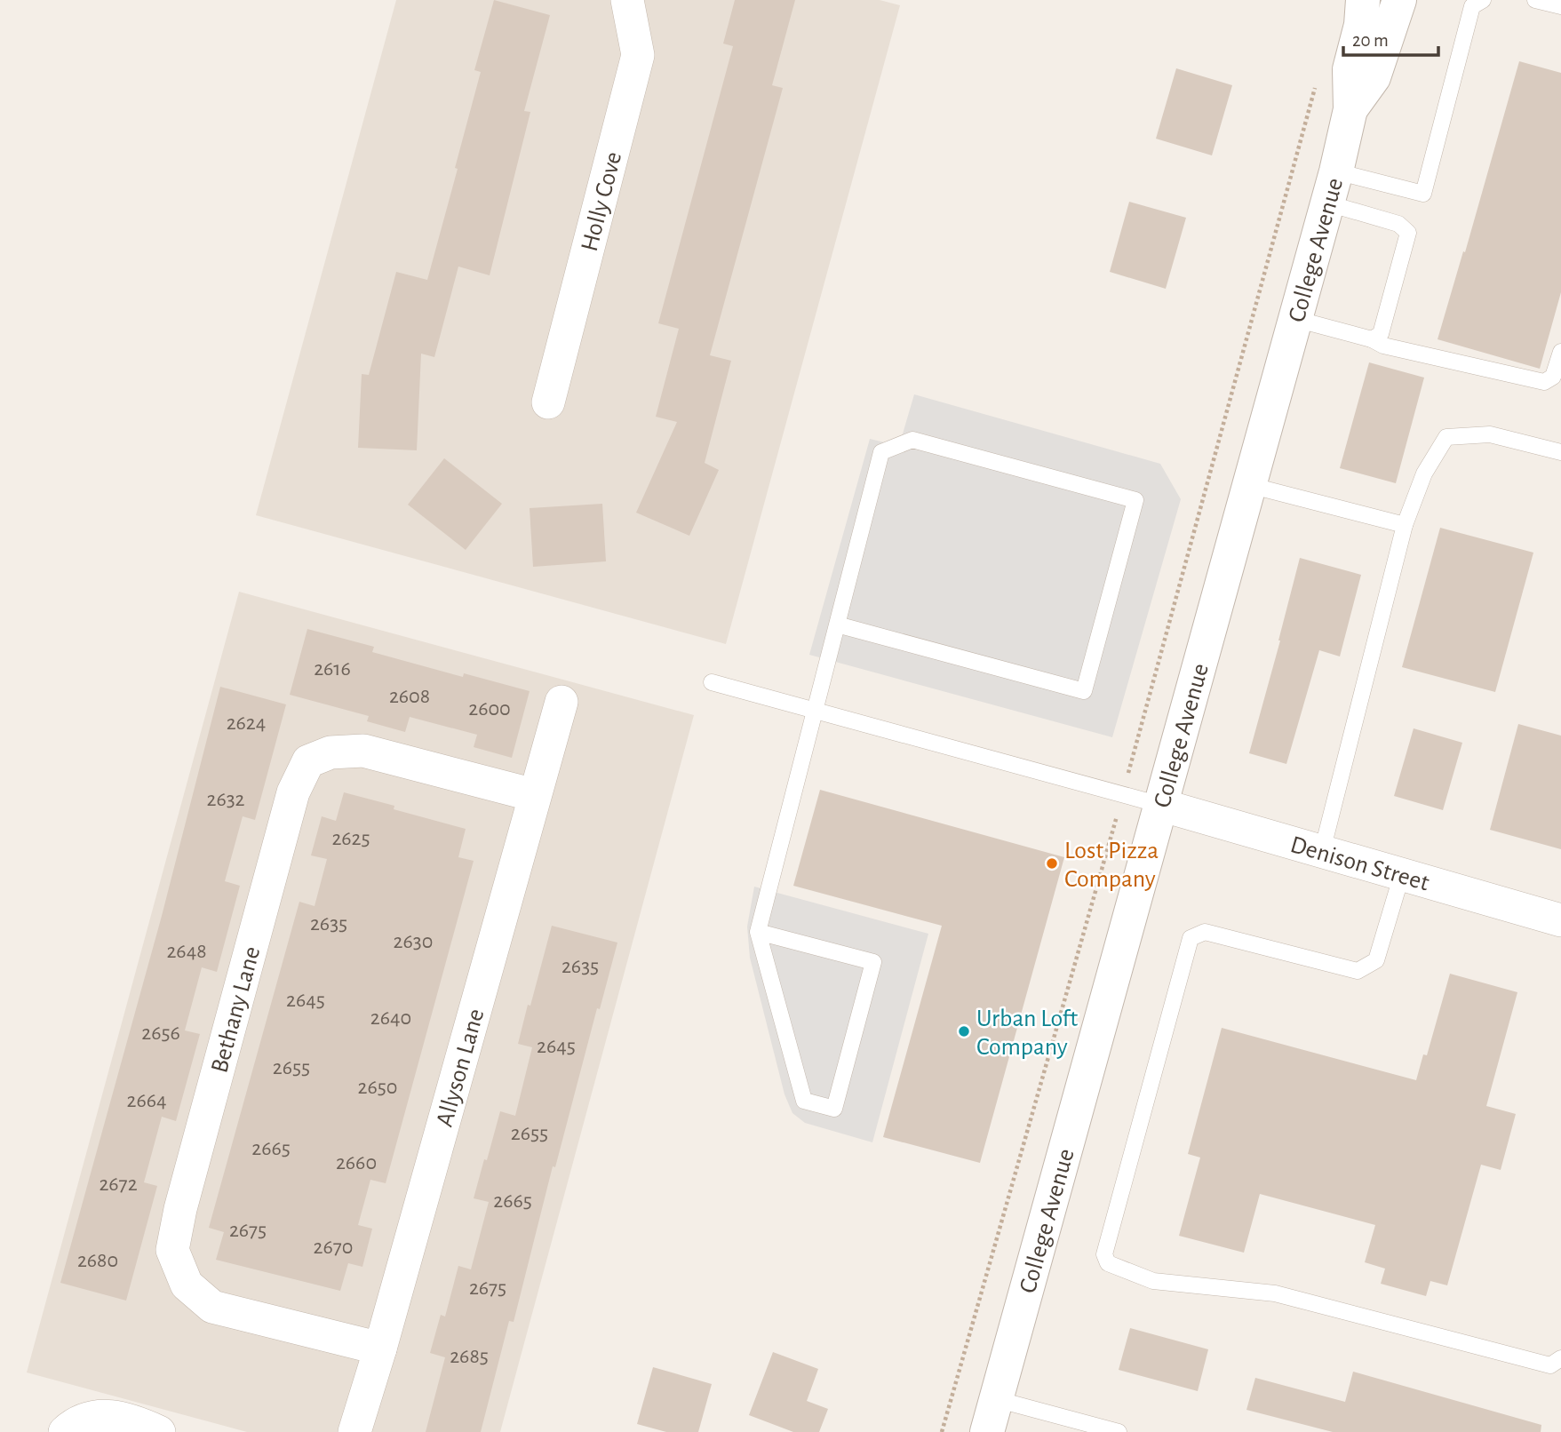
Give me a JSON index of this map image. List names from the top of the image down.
{
  "streets": {
    "street": [
      "Holly Cove",
      "College Avenue",
      "Denison Street",
      "Bethany Lane",
      "Allyson Lane"
    ]
  },
  "crossings": [
    ["College Avenue", "Denison Street"],
    ["Bethany Lane", "Allyson Lane"]
  ],
  "places": ["Lost Pizza Company", "Urban Loft Company"],
  "house_numbers": [
    "2616",
    "2608",
    "2600",
    "2624",
    "2632",
    "2625",
    "2635",
    "2630",
    "2648",
    "2635",
    "2645",
    "2640",
    "2656",
    "2645",
    "2655",
    "2650",
    "2664",
    "2655",
    "2665",
    "2660",
    "2672",
    "2665",
    "2675",
    "2670",
    "2680",
    "2675",
    "2685"
  ],
  "scale_bar": "20 m"
}
